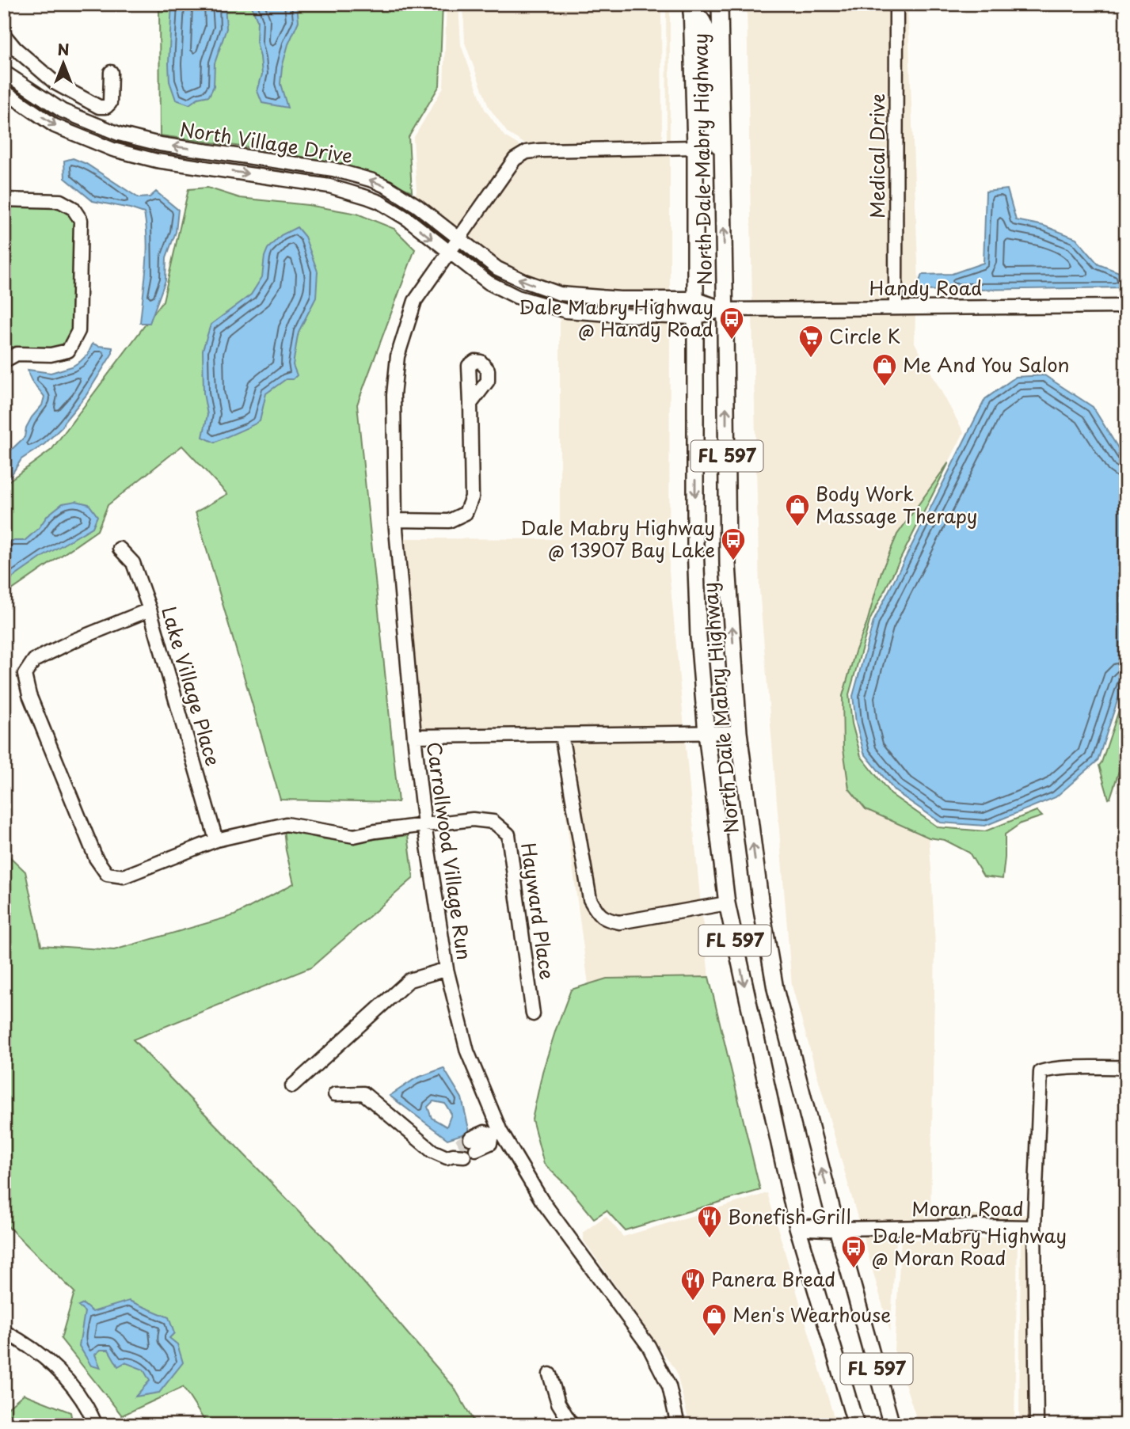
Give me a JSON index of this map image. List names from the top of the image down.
{
  "streets": {
    "main road": ["North Dale Mabry Highway", "FL 597"],
    "street": [
      "North Village Drive",
      "Medical Drive",
      "Handy Road",
      "Lake Village Place",
      "Carrollwood Village Run",
      "Hayward Place",
      "Moran Road"
    ]
  },
  "crossings": [
    ["North Village Drive", "North Dale Mabry Highway"],
    ["North Village Drive", "Handy Road"],
    ["North Village Drive", "Carrollwood Village Run"],
    ["Medical Drive", "Handy Road"],
    ["North Dale Mabry Highway", "Handy Road"],
    ["North Dale Mabry Highway", "Carrollwood Village Run"],
    ["North Dale Mabry Highway", "Moran Road"],
    ["Lake Village Place", "Hayward Place"],
    ["Carrollwood Village Run", "Hayward Place"]
  ],
  "places": {
    "bus stop": ["Dale Mabry Highway @ Handy Road", "Dale Mabry Highway @ 13907 Bay Lake", "Dale Mabry Highway @ Moran Road"],
    "supermarket": ["Circle K"],
    "shop": ["Me And You Salon", "Body Work Massage Therapy", "Men's Wearhouse"],
    "restaurant": ["Bonefish Grill", "Panera Bread"]
  },
  "north": "top"
}
